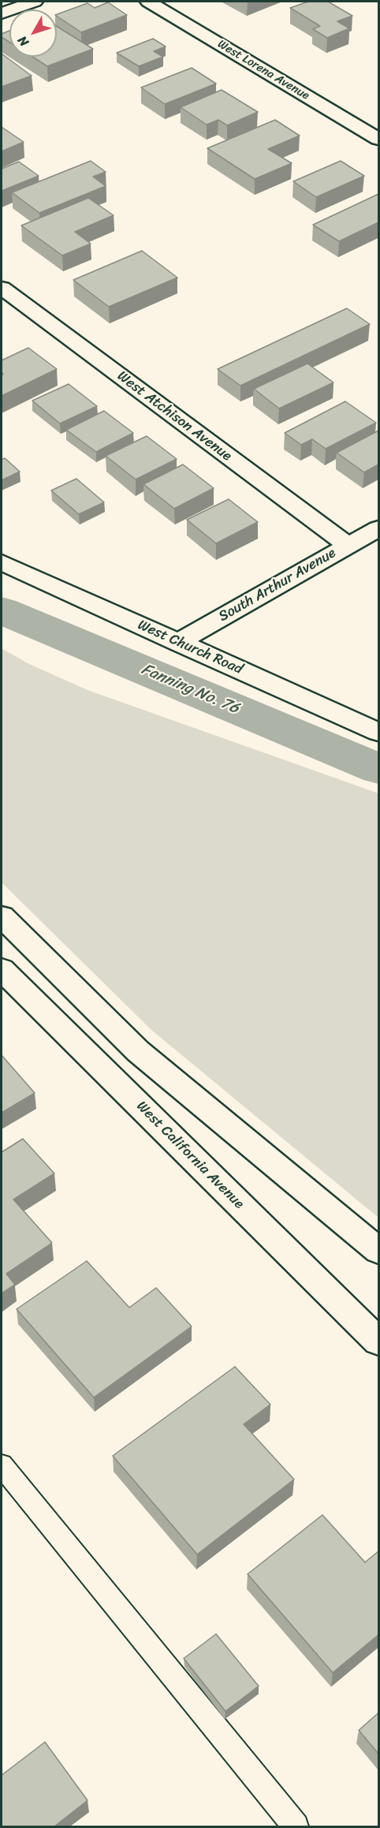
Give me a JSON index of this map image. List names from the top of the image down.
{
  "streets": {
    "street": [
      "West Lorena Avenue",
      "West Atchison Avenue",
      "South Arthur Avenue",
      "West Church Road",
      "West California Avenue"
    ]
  },
  "crossings": [
    ["West Atchison Avenue", "South Arthur Avenue"],
    ["South Arthur Avenue", "West Church Road"]
  ],
  "water": ["Fanning No. 76"],
  "north": "bottom left"
}
